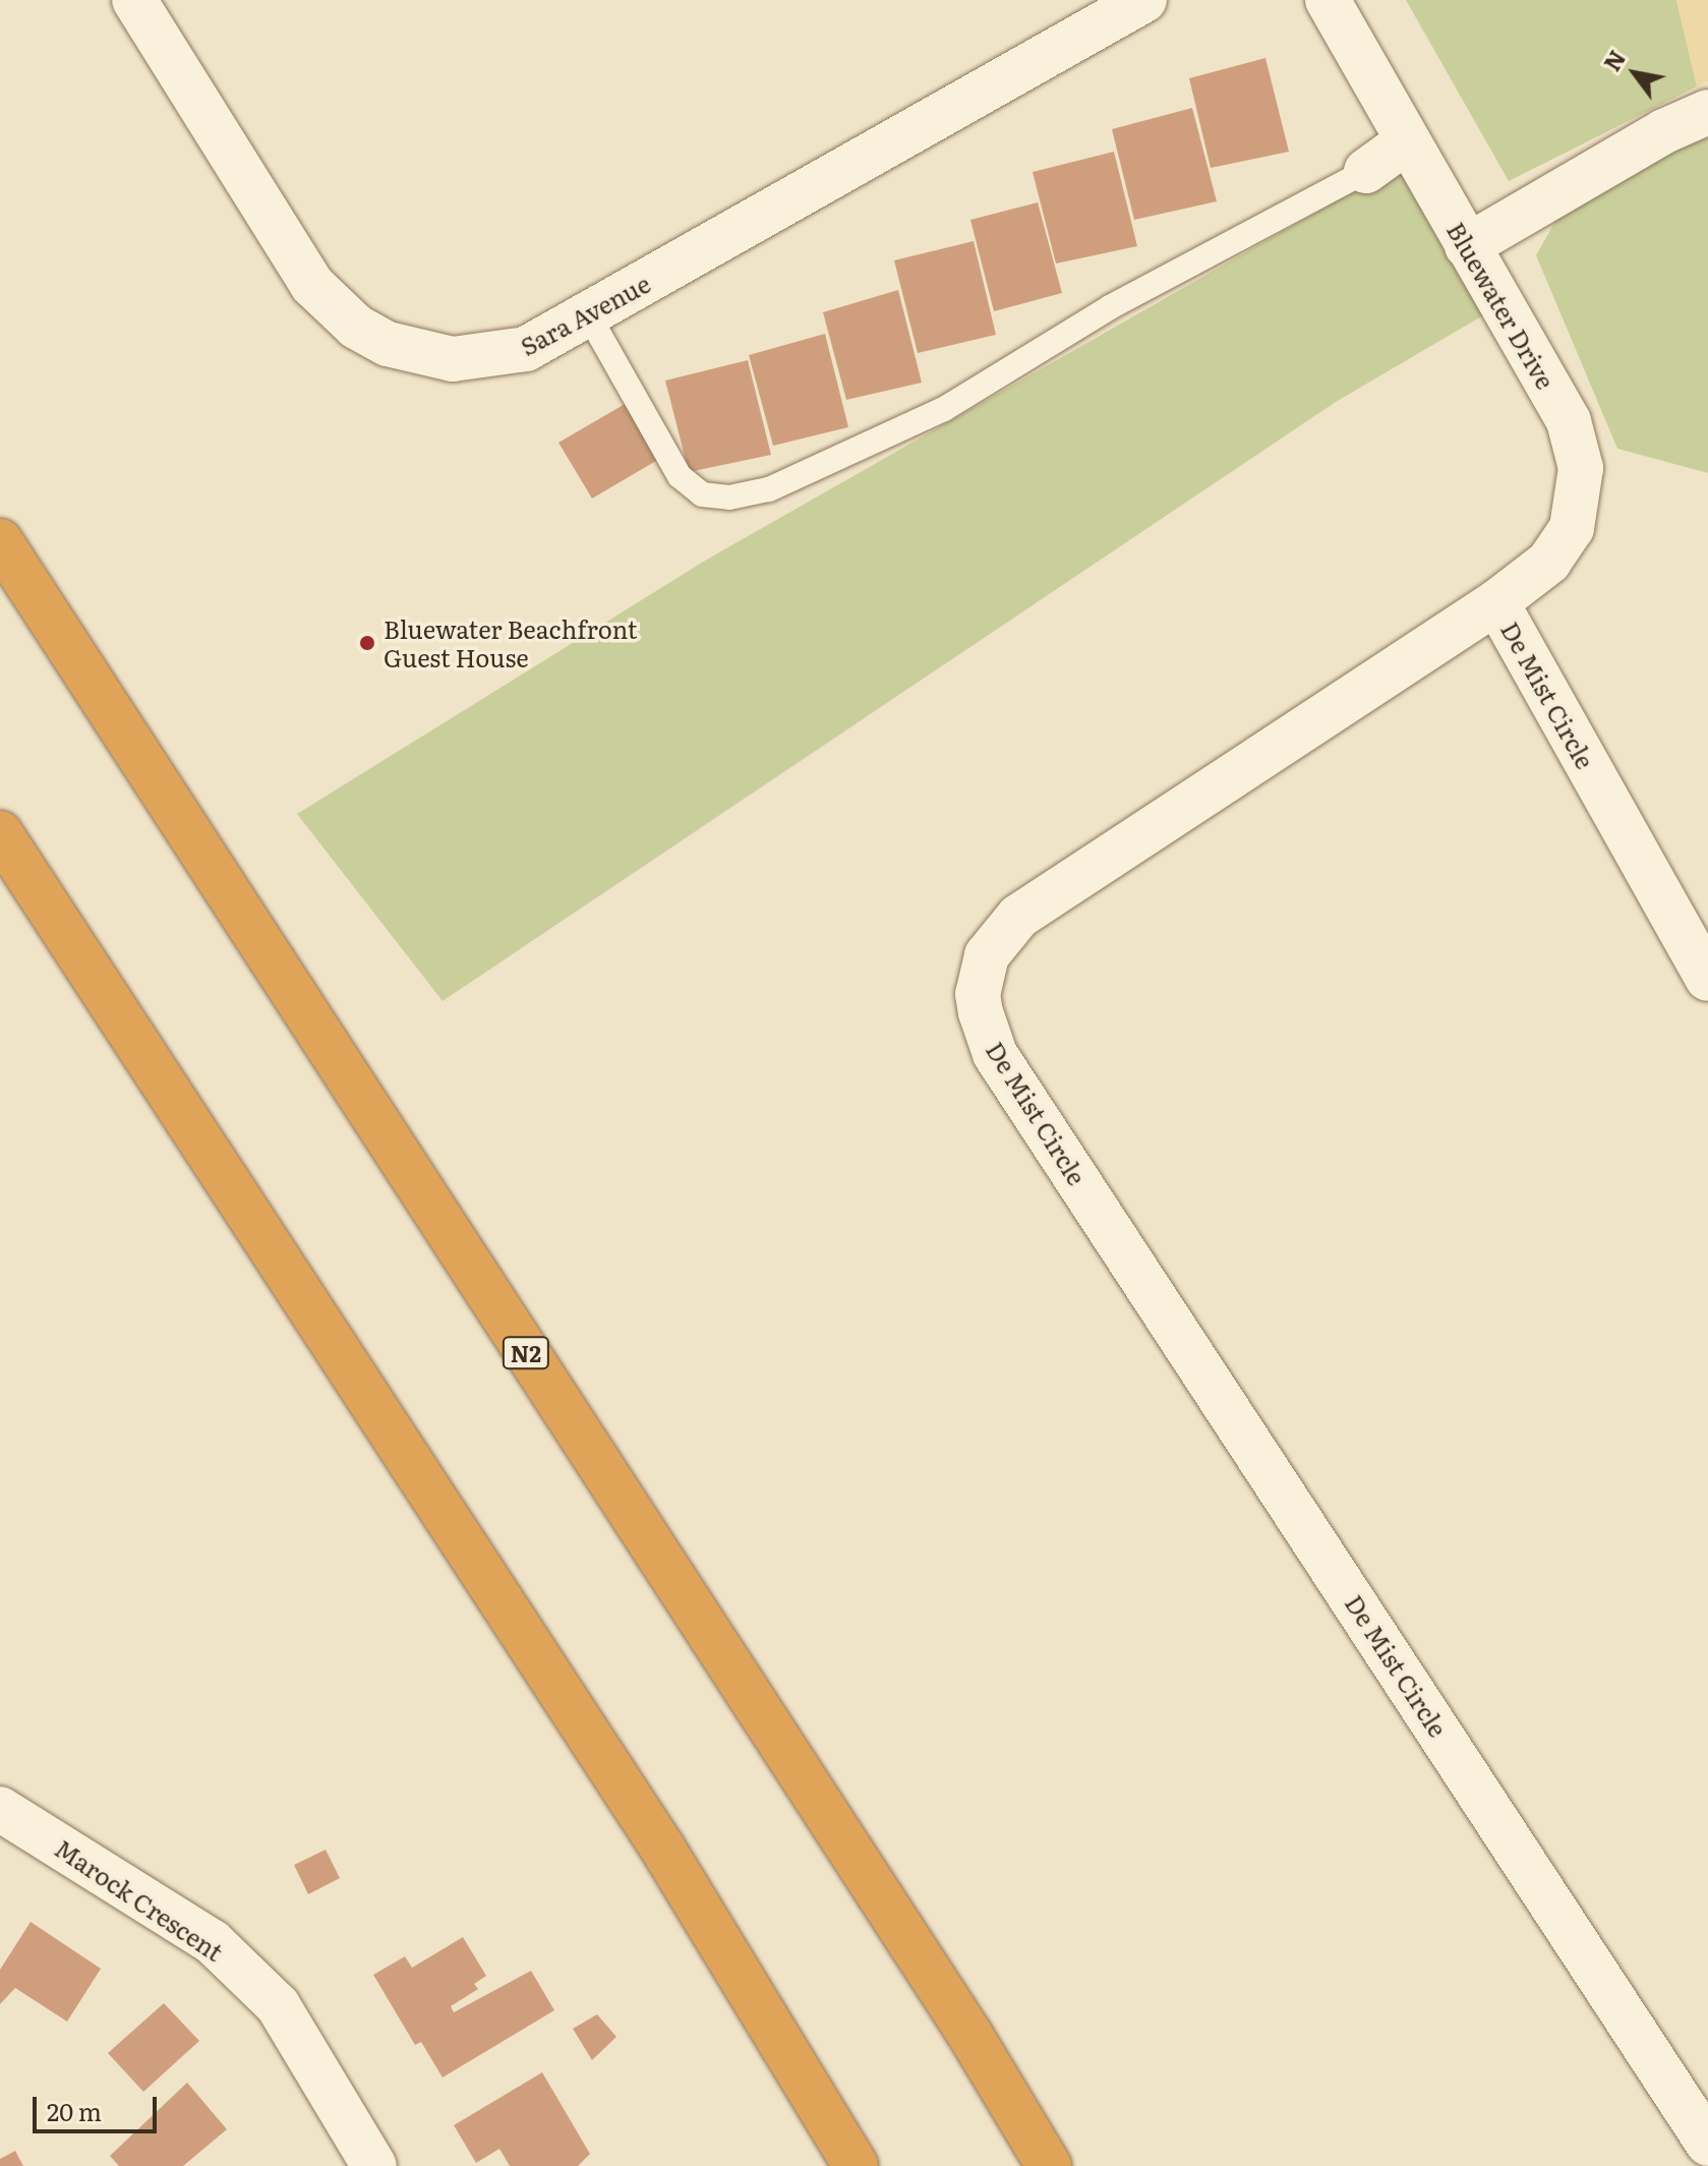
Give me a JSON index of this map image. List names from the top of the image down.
{
  "streets": {
    "highway": ["N2"],
    "street": [
      "Bluewater Drive",
      "Sara Avenue",
      "De Mist Circle",
      "Marock Crescent"
    ]
  },
  "crossings": [
    ["Bluewater Drive", "De Mist Circle"]
  ],
  "places": ["Bluewater Beachfront Guest House"],
  "scale_bar": "20 m",
  "north": "top left"
}
